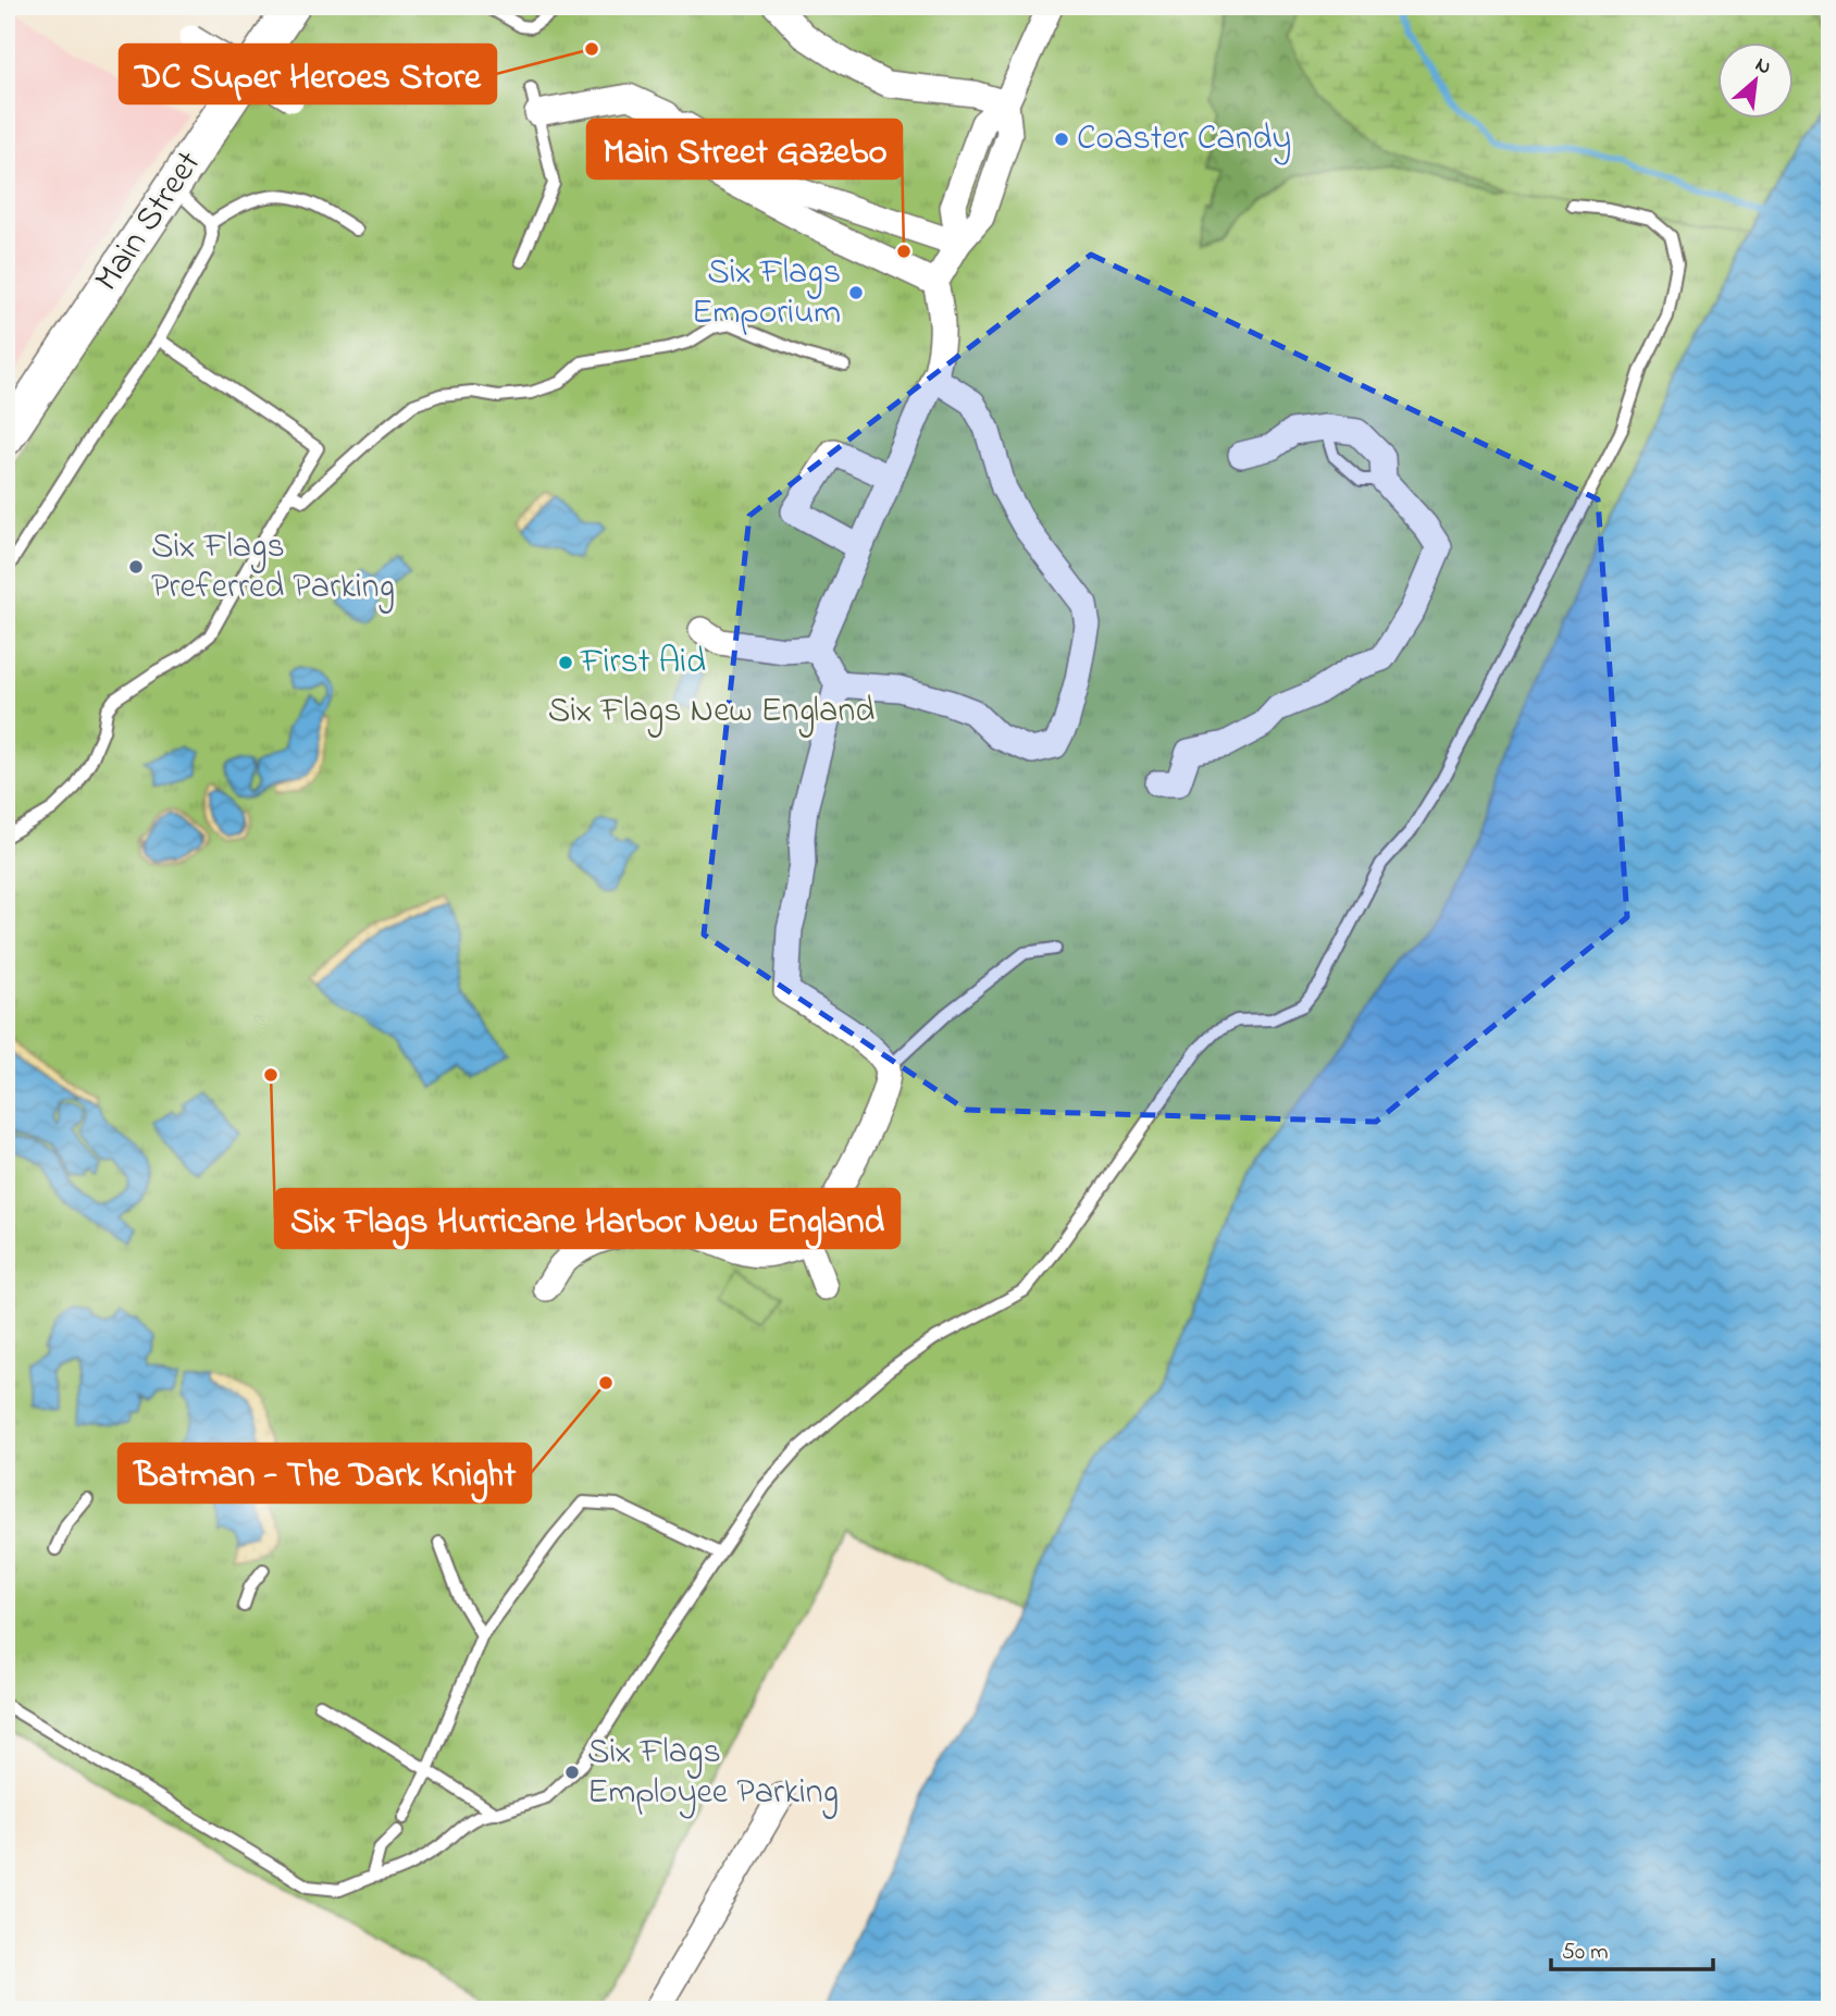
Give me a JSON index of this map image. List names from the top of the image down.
{
  "streets": {
    "main road": ["Main Street"]
  },
  "parks": ["Six Flags New England"],
  "places": [
    "DC Super Heroes Store",
    "Coaster Candy",
    "Main Street Gazebo",
    "Six Flags Emporium",
    "Six Flags Preferred Parking",
    "First Aid",
    "Six Flags Hurricane Harbor New England",
    "Batman - The Dark Knight",
    "Six Flags Employee Parking"
  ],
  "scale_bar": "50 m",
  "north": "top right"
}
